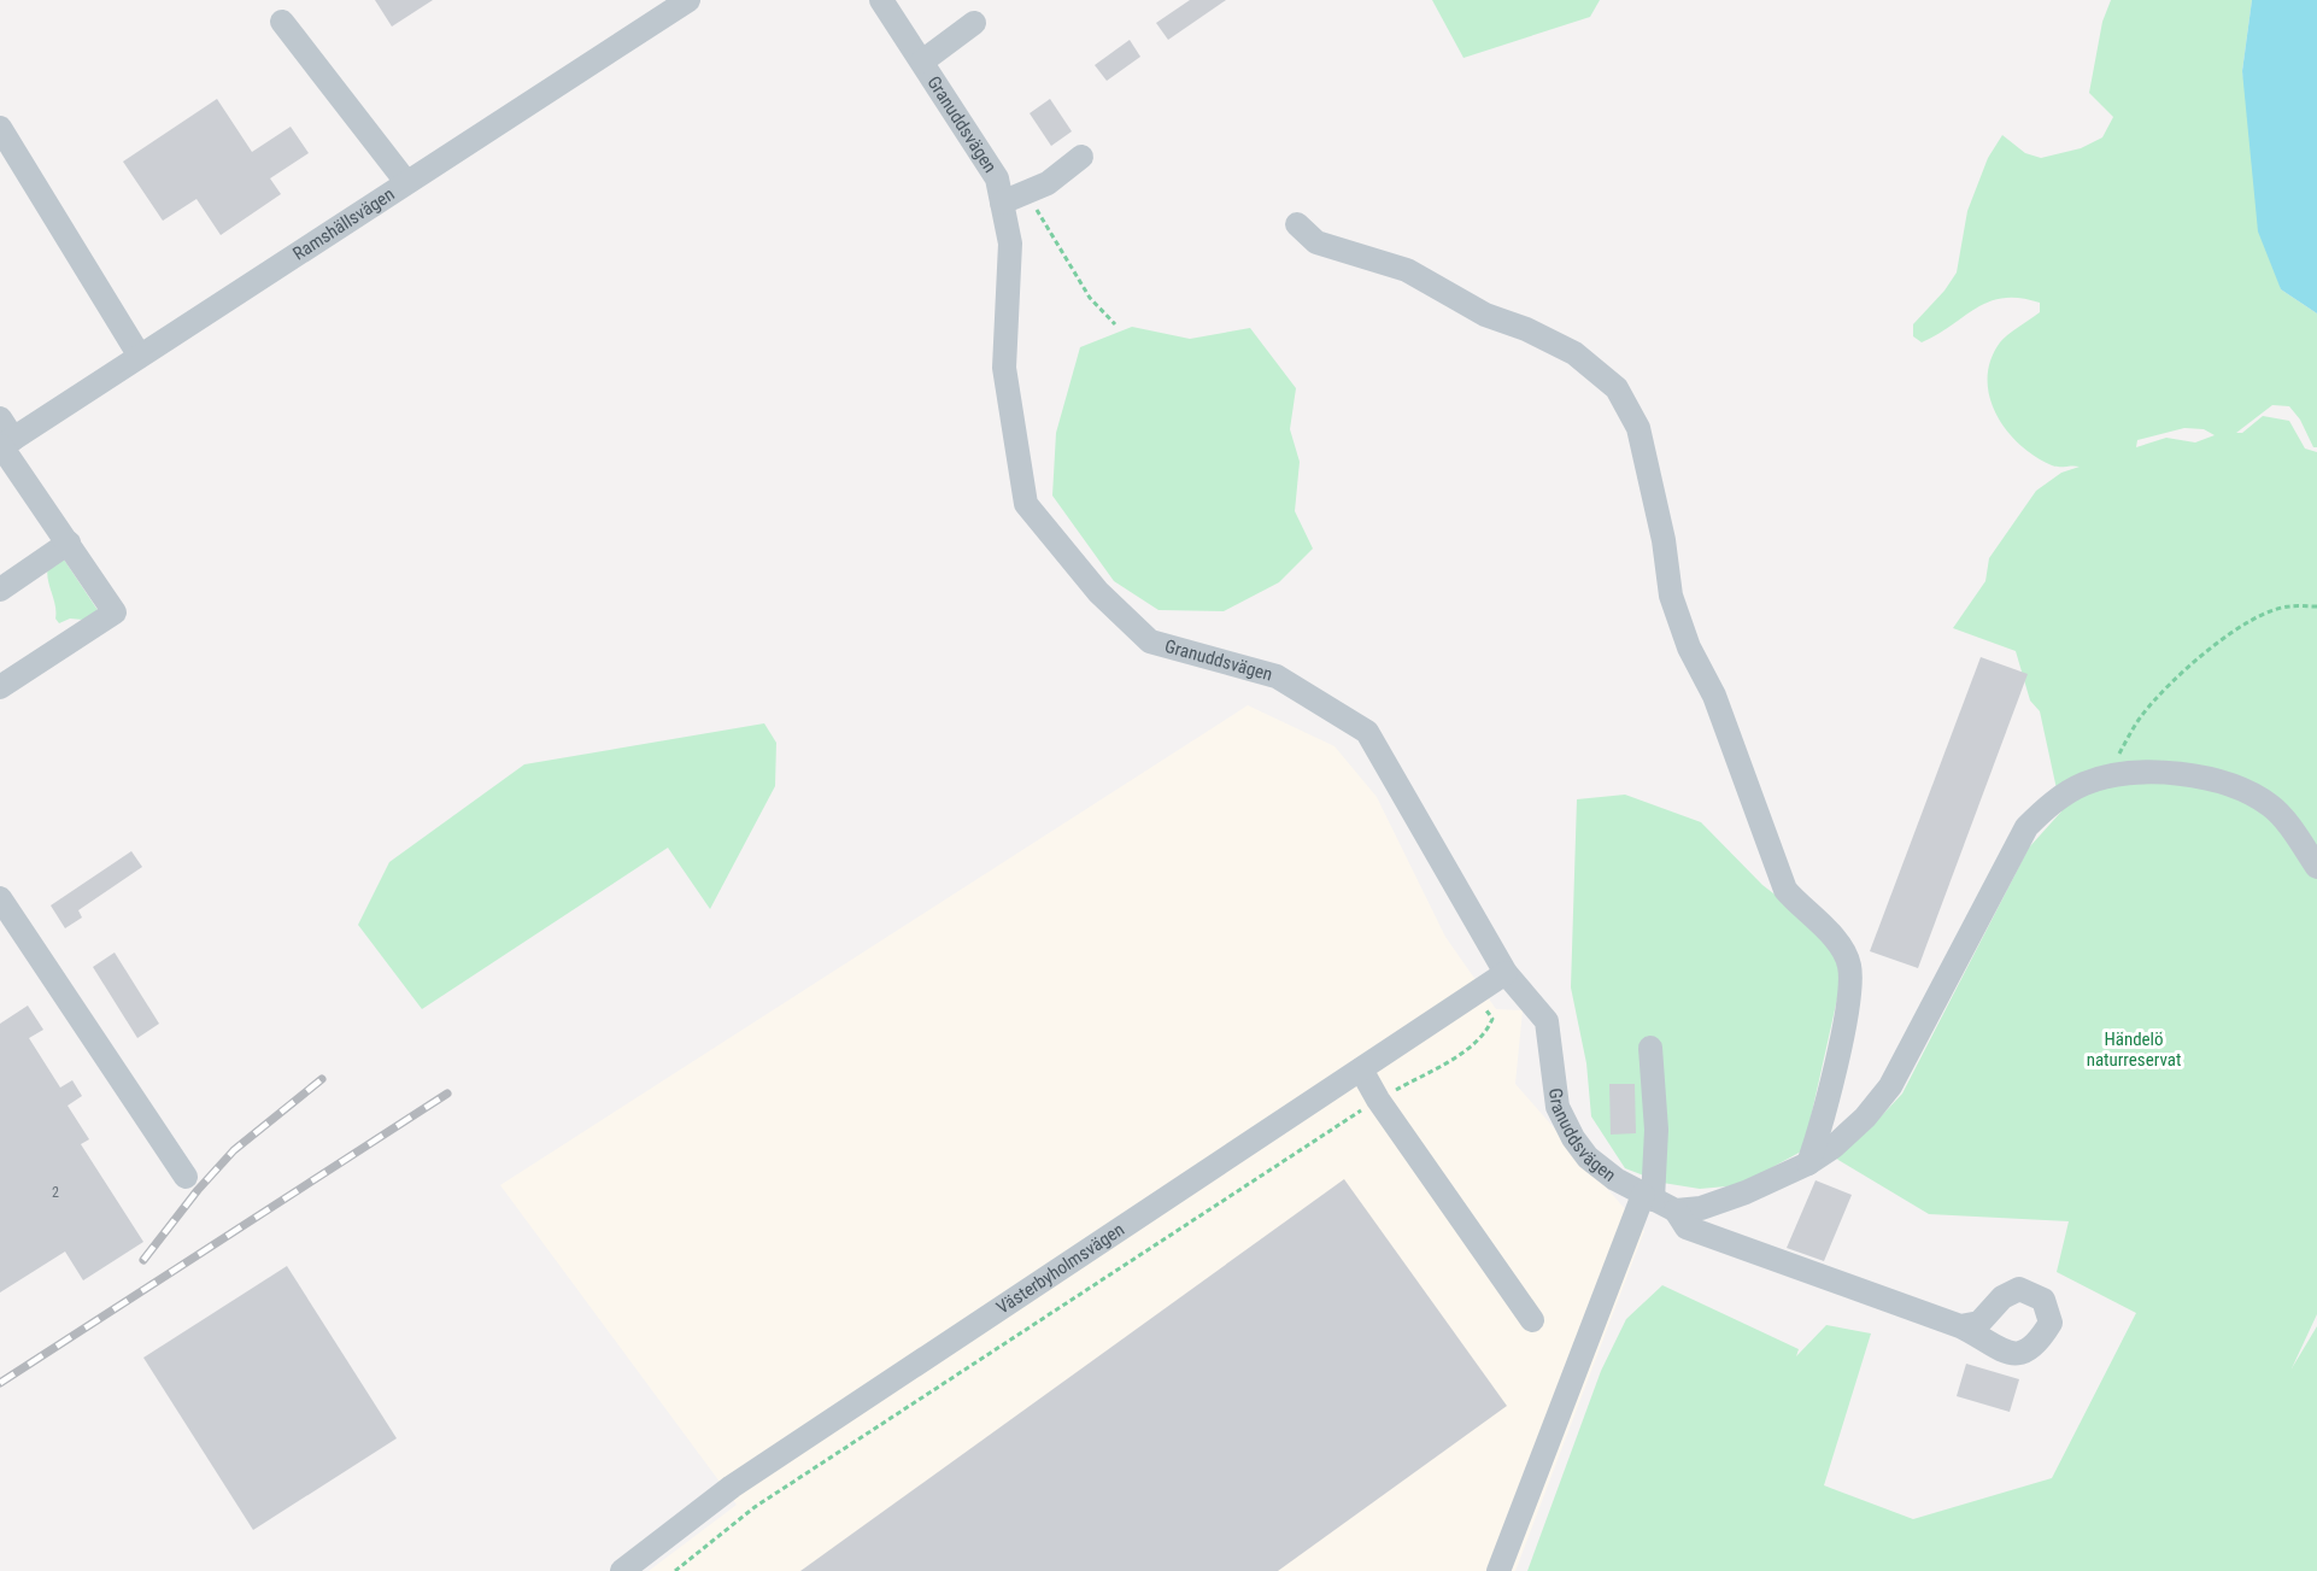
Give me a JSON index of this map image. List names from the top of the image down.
{
  "streets": {
    "street": ["Granuddsvägen", "Ramshällsvägen", "Västerbyholmsvägen"]
  },
  "crossings": [
    ["Granuddsvägen", "Västerbyholmsvägen"]
  ],
  "parks": ["Händelö naturreservat"],
  "house_numbers": ["2"]
}
